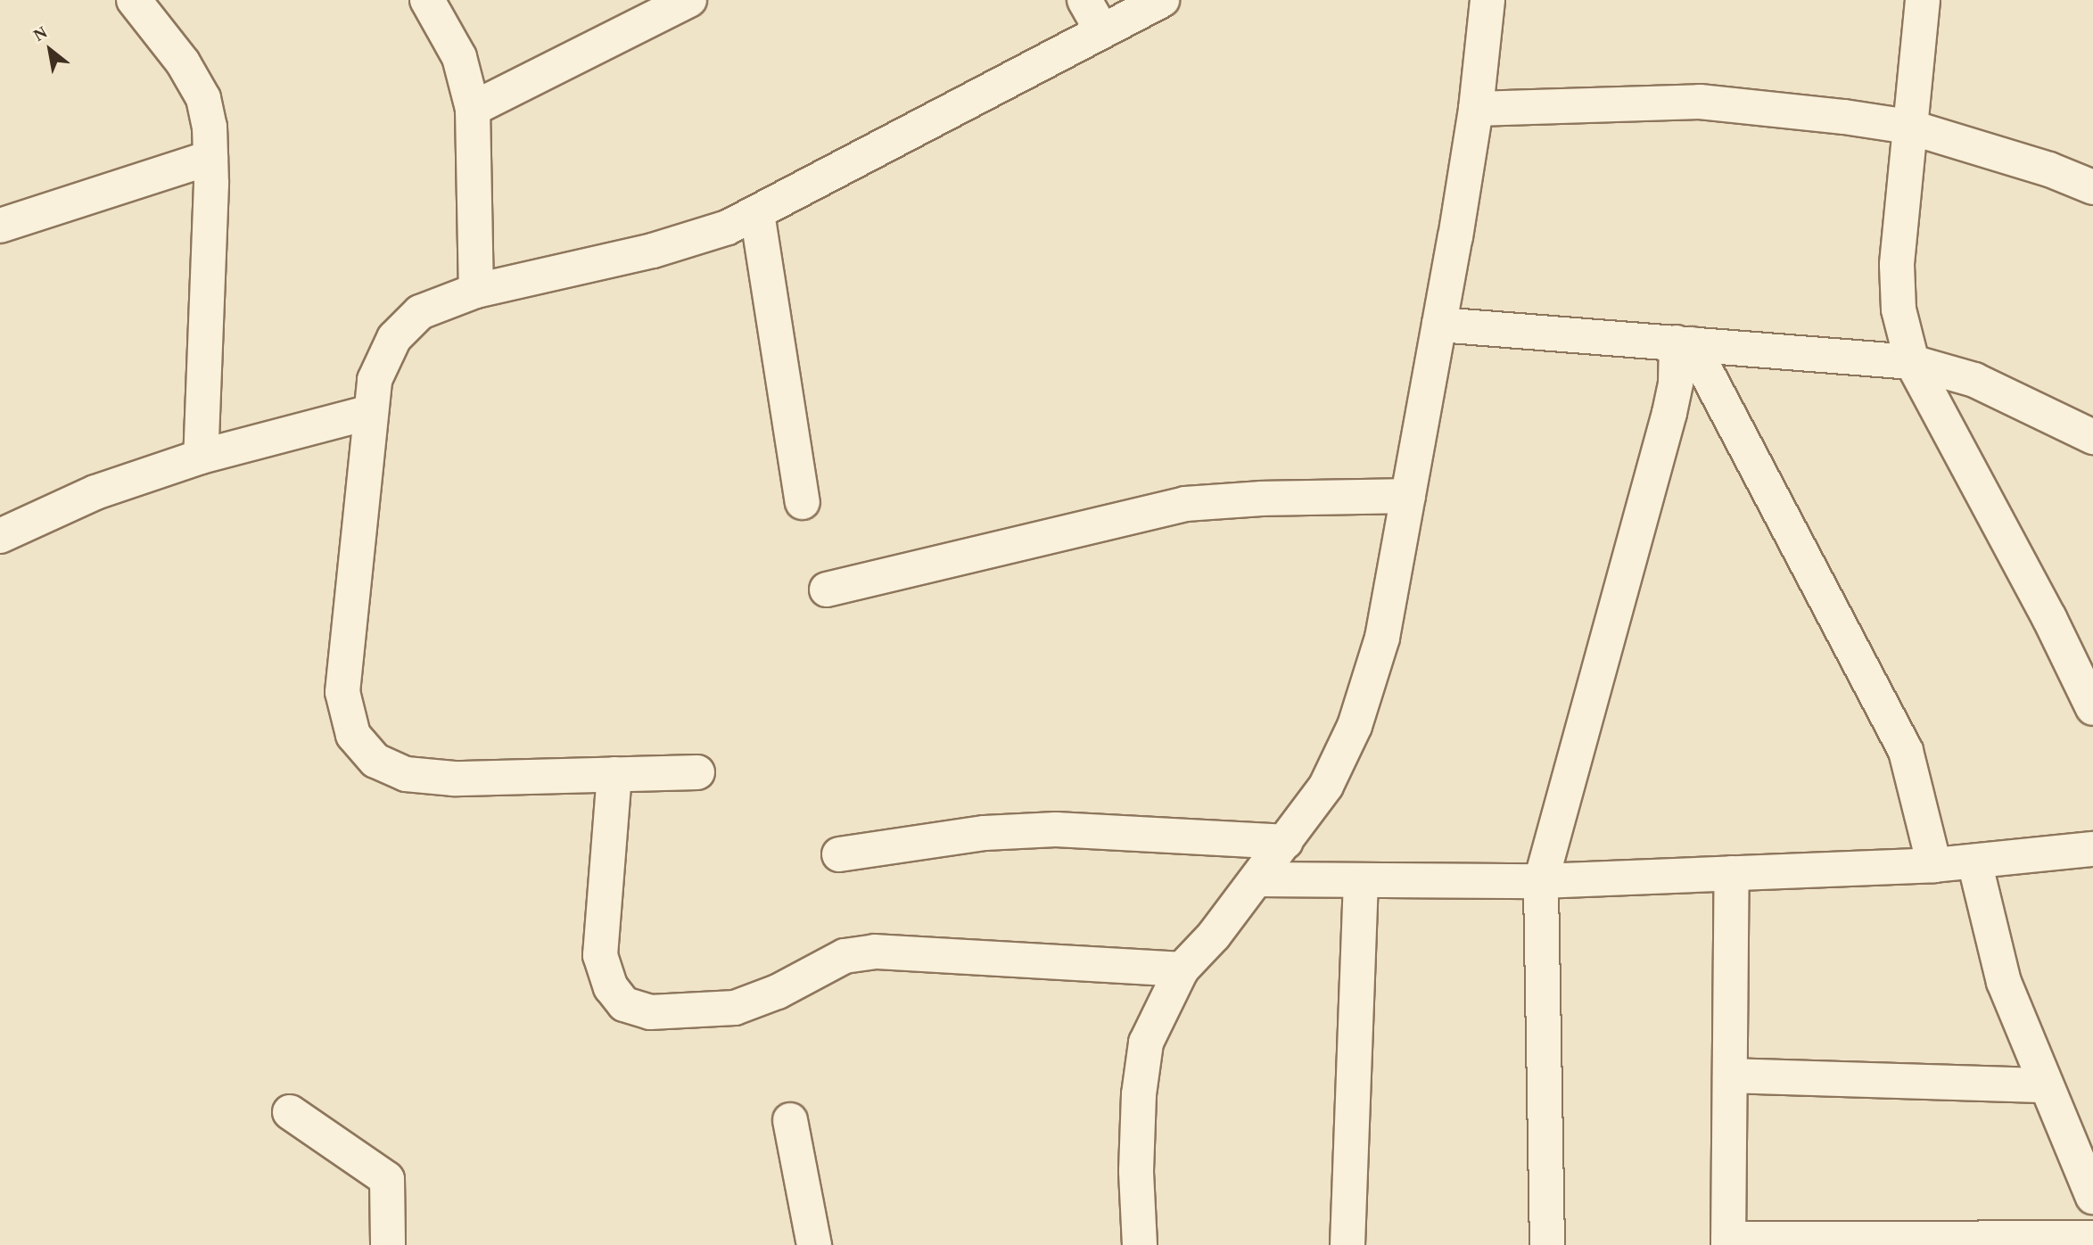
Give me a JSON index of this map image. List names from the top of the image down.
{
  "north": "top left"
}
